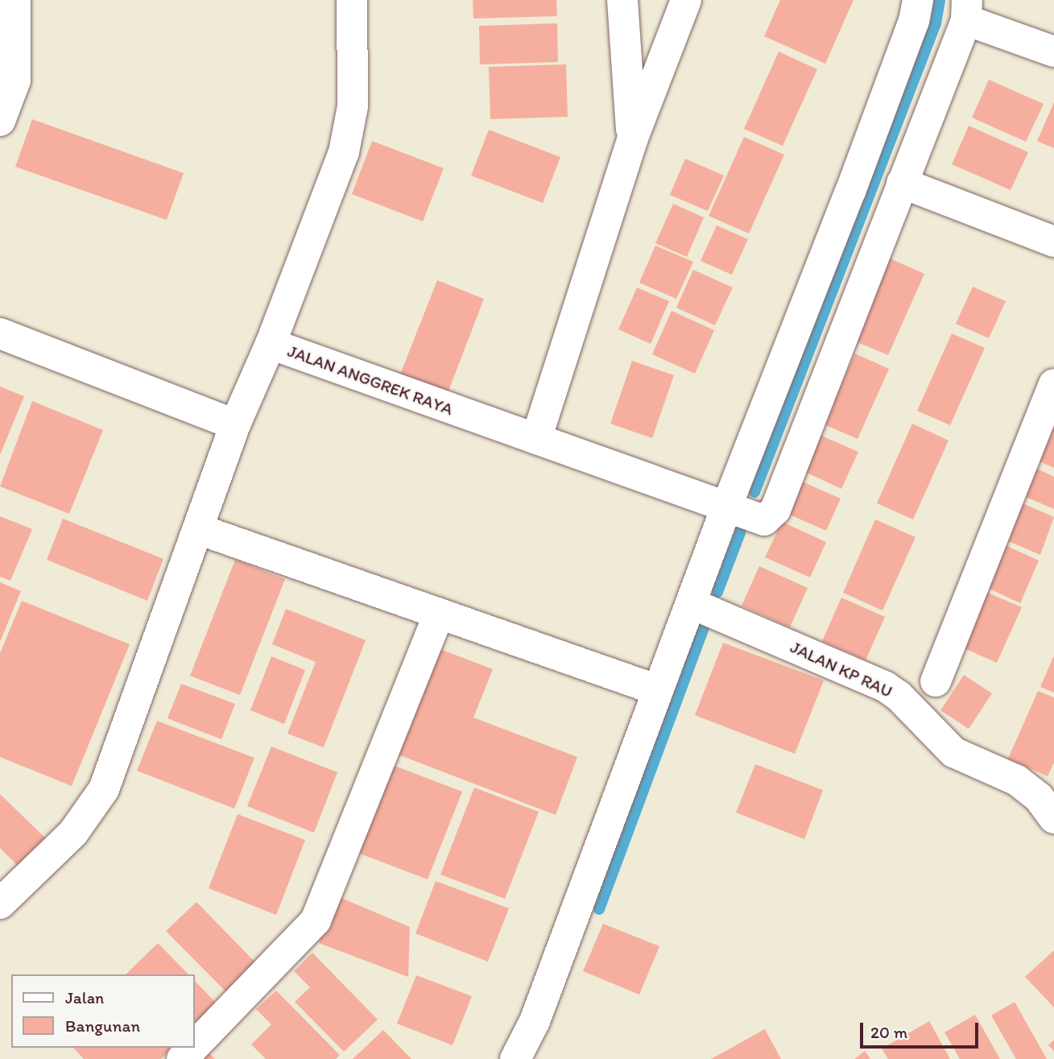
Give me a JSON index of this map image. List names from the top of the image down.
{
  "streets": {
    "street": ["JALAN ANGGREK RAYA", "JALAN KP RAU"]
  },
  "legend": ["Jalan", "Bangunan"],
  "scale_bar": "20 m"
}
